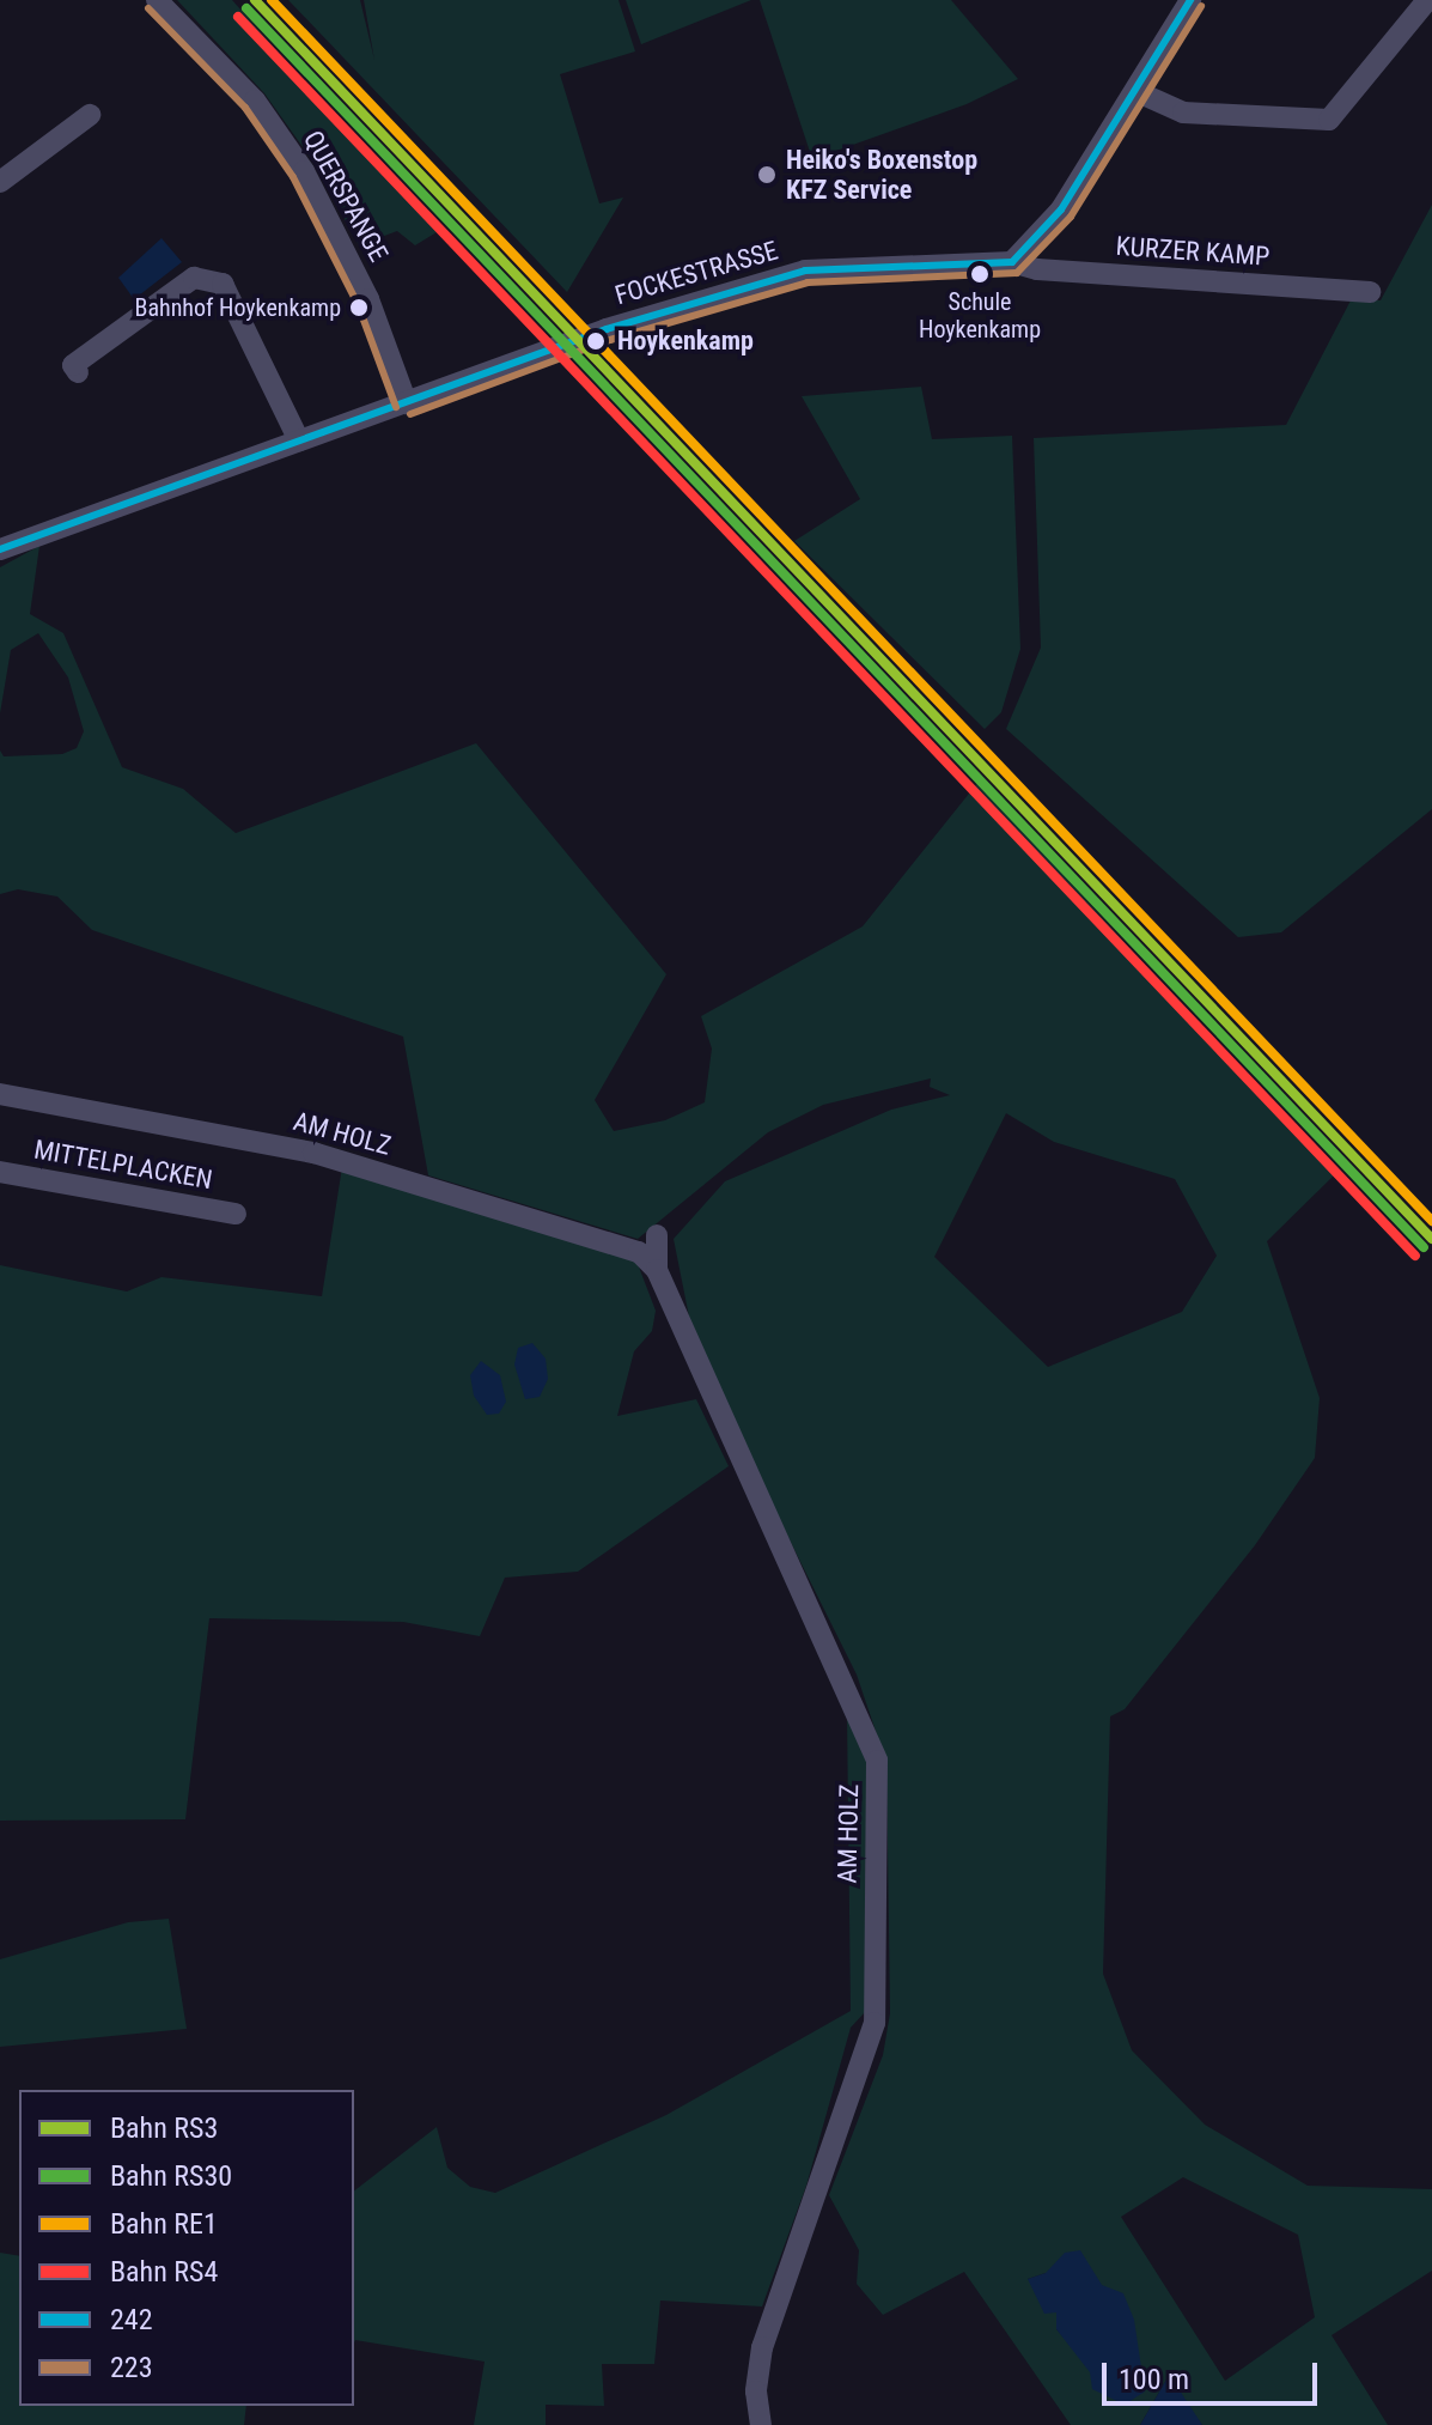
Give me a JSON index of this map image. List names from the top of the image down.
{
  "streets": {
    "street": [
      "QUERSPANGE",
      "KURZER KAMP",
      "FOCKESTRASSE",
      "AM HOLZ",
      "MITTELPLACKEN"
    ]
  },
  "crossings": [
    ["QUERSPANGE", "FOCKESTRASSE"],
    ["KURZER KAMP", "FOCKESTRASSE"]
  ],
  "places": [
    "Heiko's Boxenstop KFZ Service",
    "Schule Hoykenkamp",
    "Bahnhof Hoykenkamp",
    "Hoykenkamp"
  ],
  "lines": [
    "rail line RS3",
    "rail line RE1",
    "transit line 242",
    "transit line 223",
    "rail line RS30",
    "rail line RS4"
  ],
  "legend": [
    "Bahn RS3",
    "Bahn RS30",
    "Bahn RE1",
    "Bahn RS4",
    "242",
    "223"
  ],
  "scale_bar": "100 m"
}
